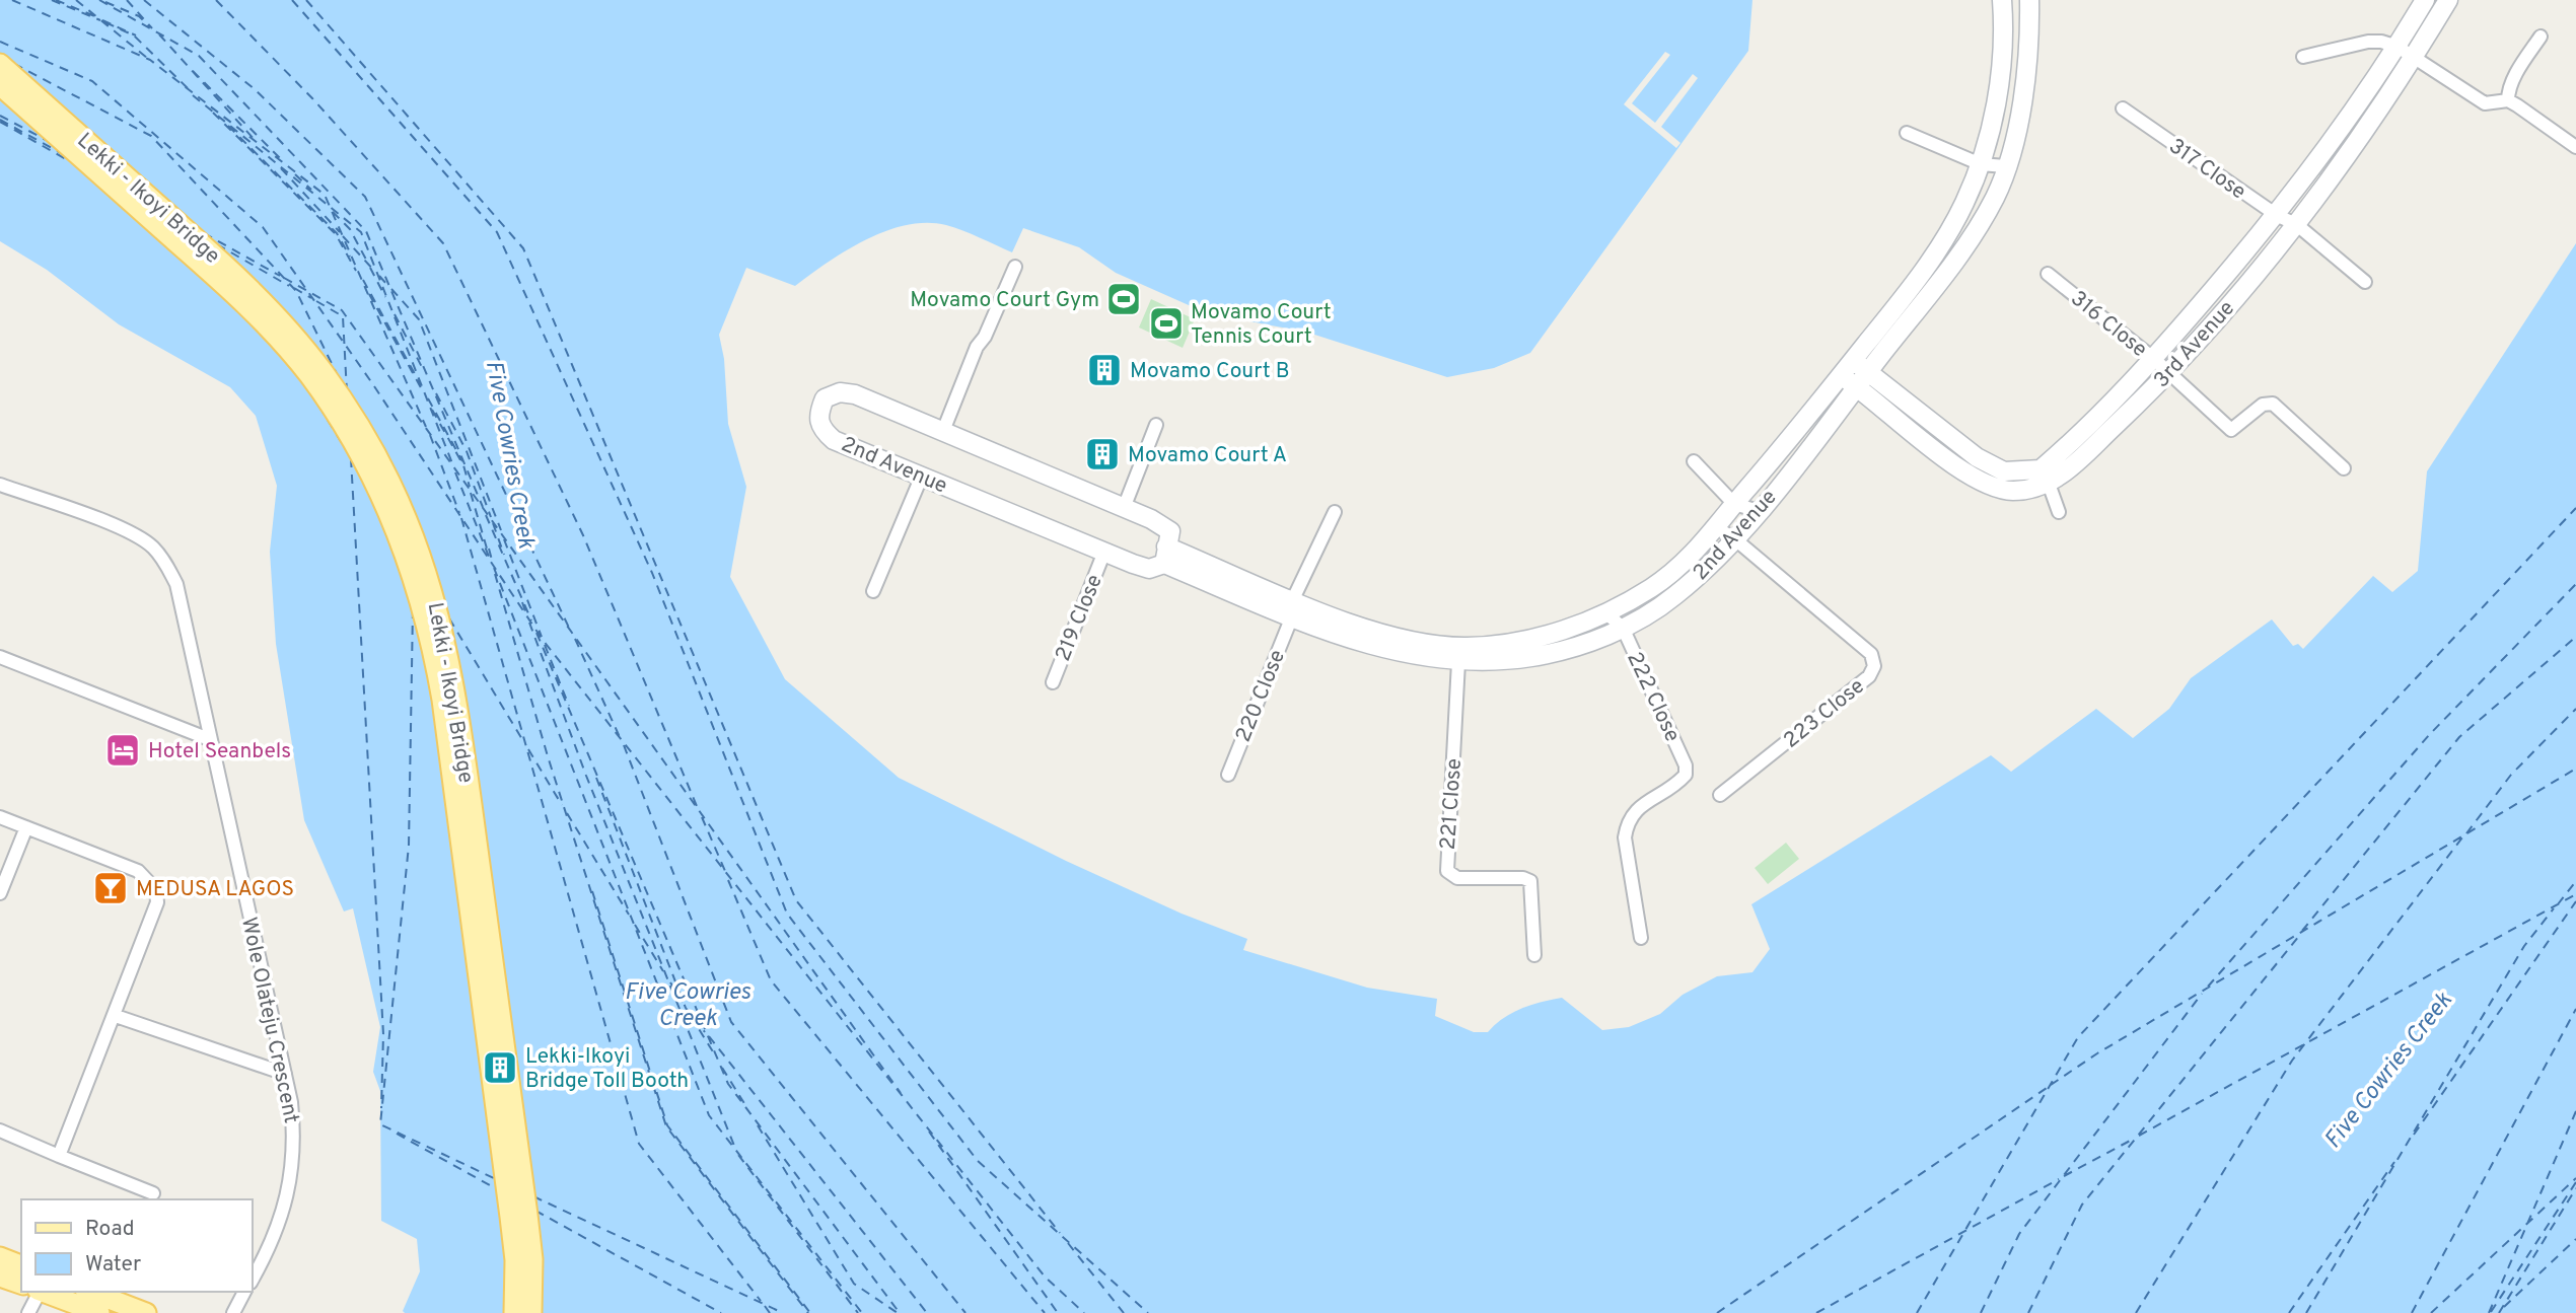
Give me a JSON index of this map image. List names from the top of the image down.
{
  "streets": {
    "main road": ["Lekki - Ikoyi Bridge"],
    "street": [
      "317 Close",
      "316 Close",
      "3rd Avenue",
      "2nd Avenue",
      "219 Close",
      "220 Close",
      "222 Close",
      "223 Close",
      "221 Close",
      "Wole Olateju Crescent"
    ]
  },
  "crossings": [
    ["317 Close", "3rd Avenue"],
    ["316 Close", "3rd Avenue"],
    ["2nd Avenue", "219 Close"],
    ["2nd Avenue", "220 Close"],
    ["2nd Avenue", "222 Close"],
    ["2nd Avenue", "223 Close"],
    ["2nd Avenue", "221 Close"]
  ],
  "water": ["Five Cowries Creek"],
  "places": {
    "sports": ["Movamo Court Gym", "Movamo Court Tennis Court"],
    "building": ["Movamo Court B", "Movamo Court A", "Lekki-Ikoyi Bridge Toll Booth"],
    "hotel": ["Hotel Seanbels"],
    "bar": ["MEDUSA LAGOS"]
  },
  "legend": ["Road", "Water"]
}
